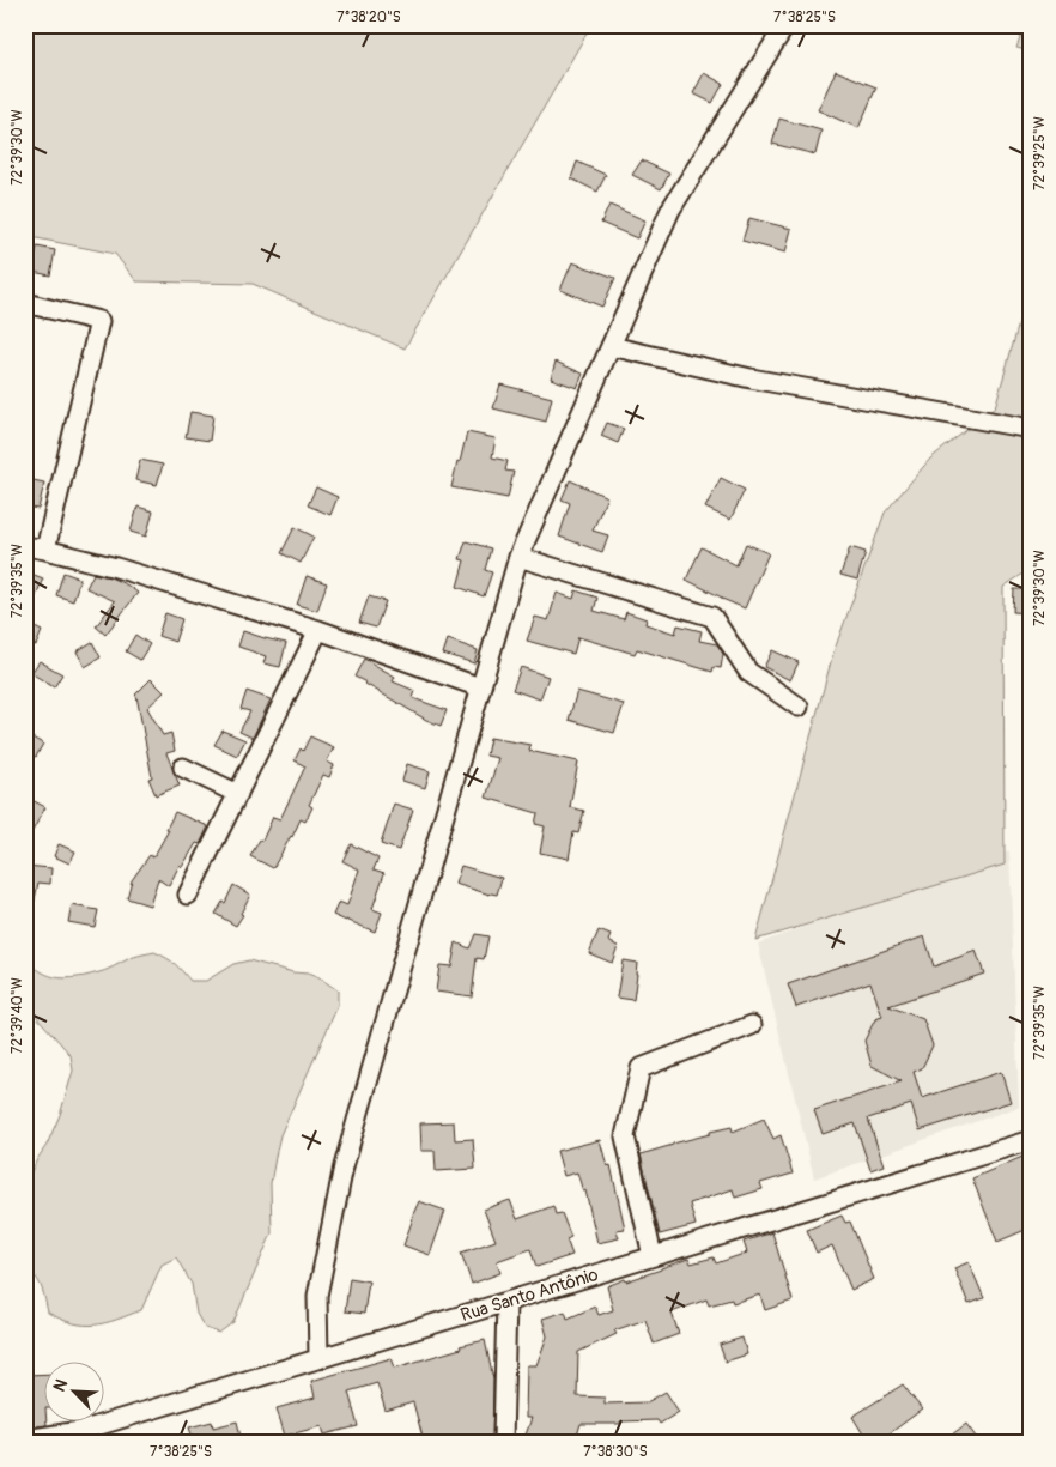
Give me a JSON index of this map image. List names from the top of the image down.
{
  "streets": {
    "street": ["Rua Santo Antônio"]
  },
  "north": "top left",
  "coordinates": [
    "7°38'20\"S",
    "7°38'25\"S",
    "72°39'30\"W",
    "72°39'25\"W",
    "72°39'35\"W",
    "72°39'40\"W",
    "7°38'30\"S"
  ]
}
